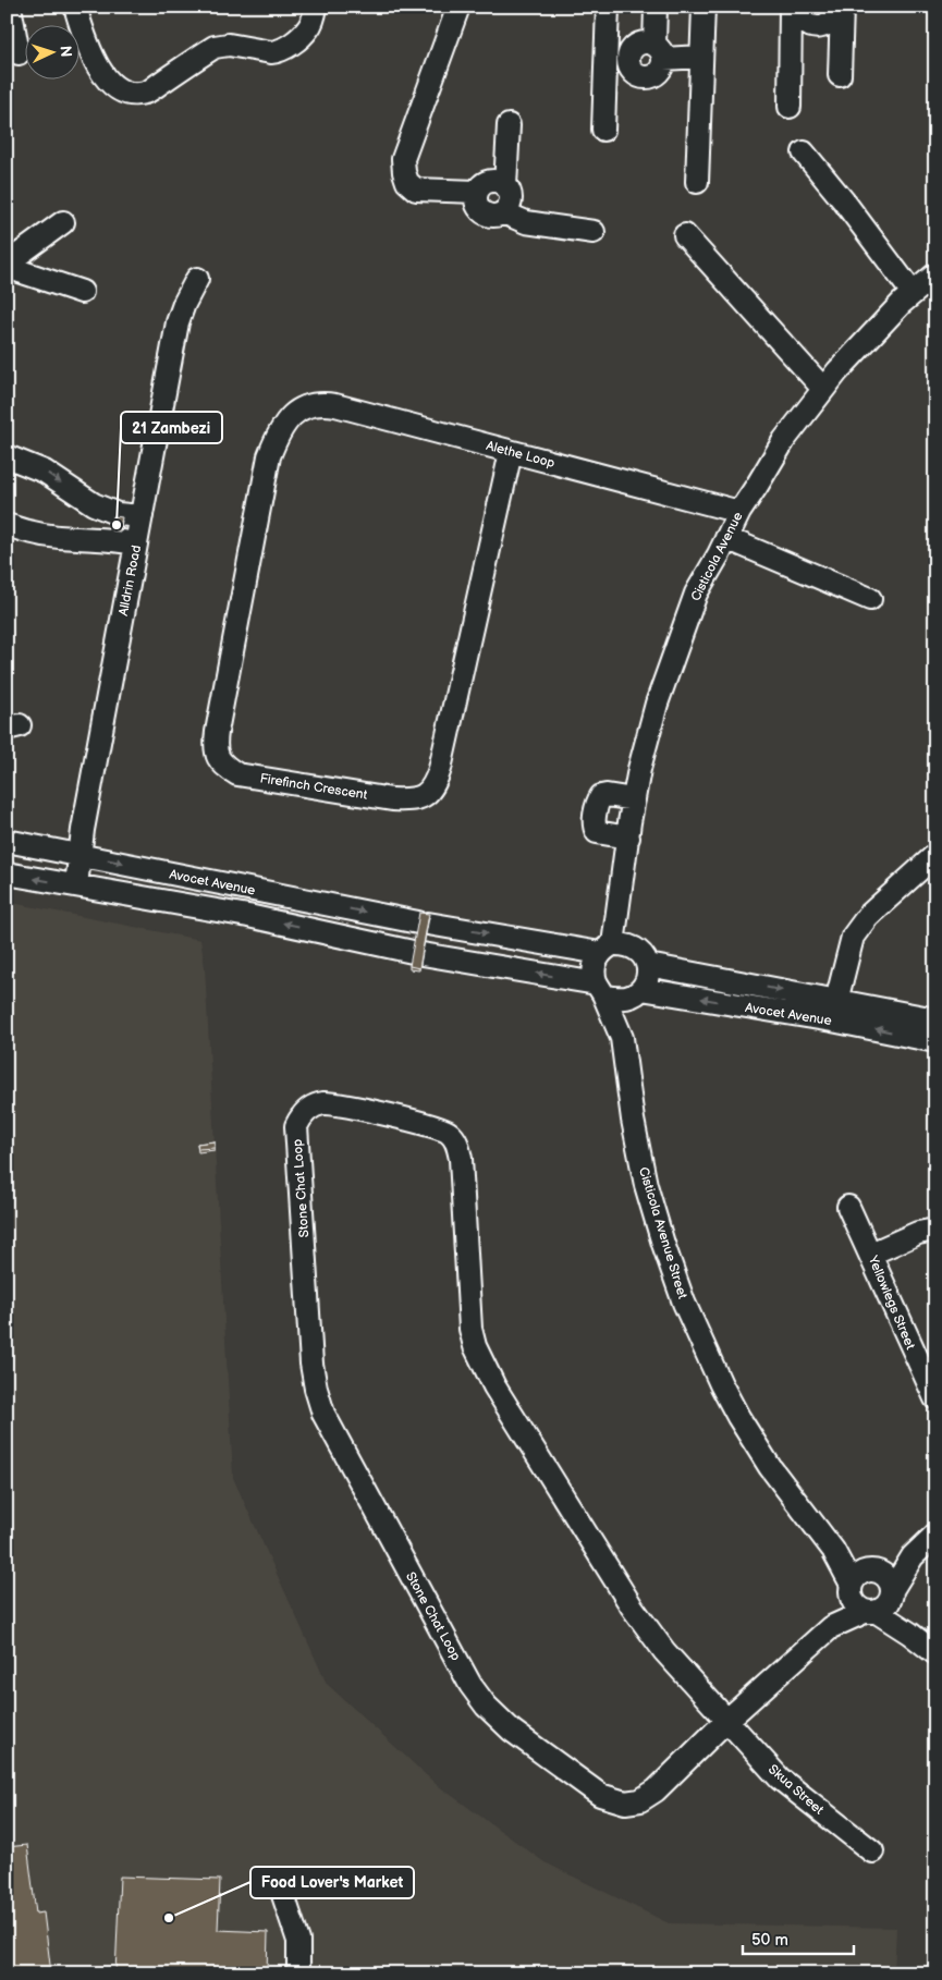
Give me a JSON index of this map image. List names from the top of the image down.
{
  "streets": {
    "street": [
      "Alethe Loop",
      "Cisticola Avenue",
      "Alldrin Road",
      "Firefinch Crescent",
      "Avocet Avenue",
      "Stone Chat Loop",
      "Cisticola Avenue Street",
      "Yellowlegs Street",
      "Skua Street"
    ]
  },
  "crossings": [
    ["Alethe Loop", "Cisticola Avenue"],
    ["Alethe Loop", "Firefinch Crescent"],
    ["Cisticola Avenue", "Avocet Avenue"],
    ["Cisticola Avenue", "Cisticola Avenue Street"],
    ["Alldrin Road", "Avocet Avenue"],
    ["Avocet Avenue", "Cisticola Avenue Street"],
    ["Stone Chat Loop", "Cisticola Avenue Street"],
    ["Stone Chat Loop", "Skua Street"]
  ],
  "places": ["21 Zambezi", "Food Lover's Market"],
  "scale_bar": "50 m",
  "north": "right"
}
